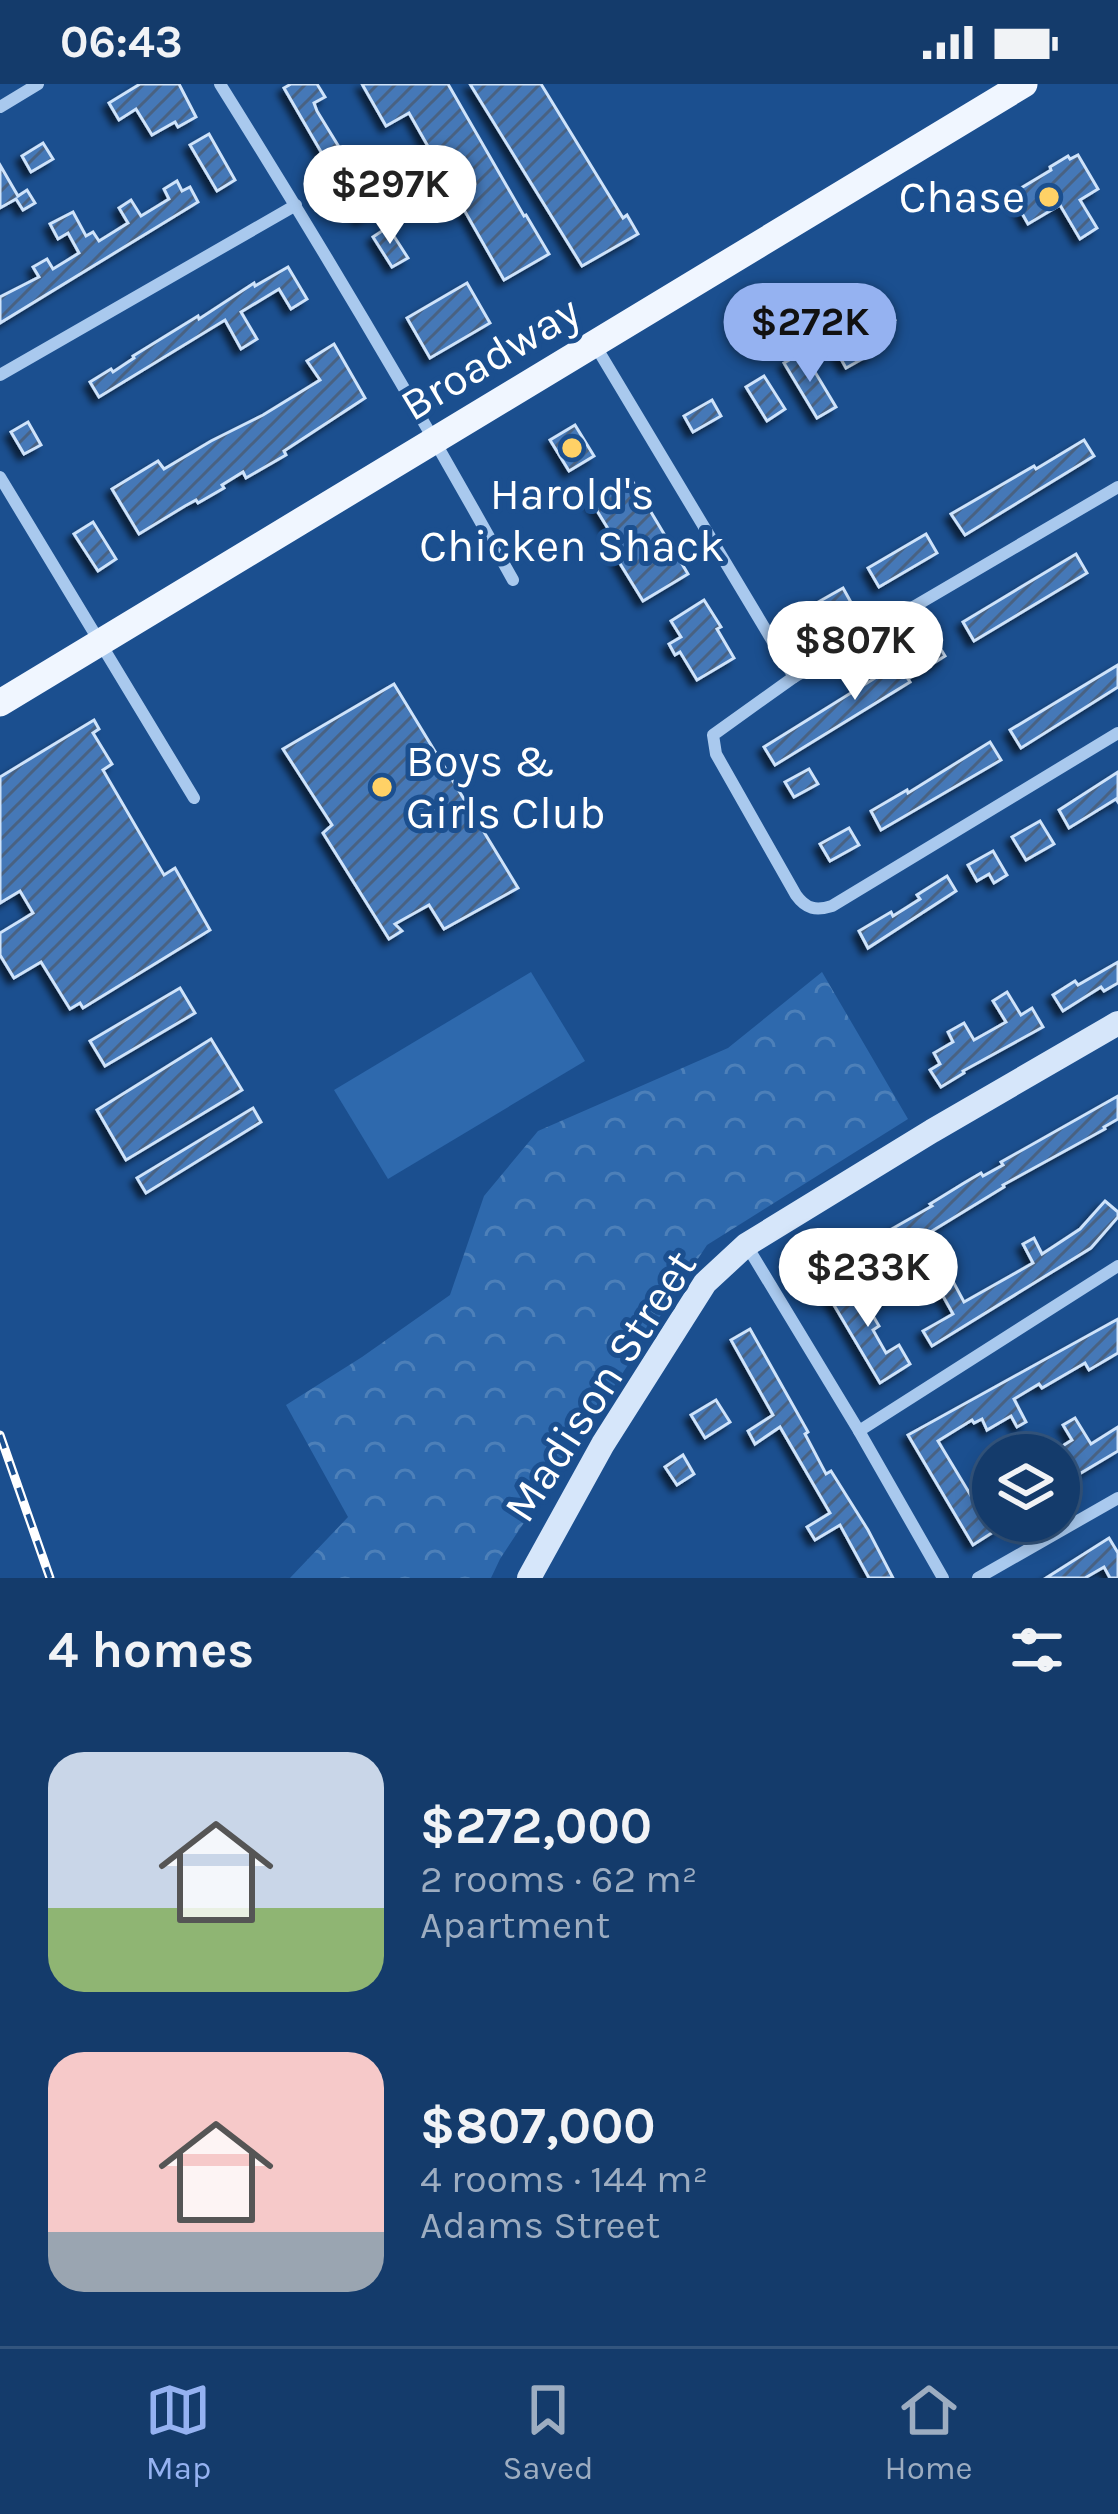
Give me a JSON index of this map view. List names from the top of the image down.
{
  "streets": {
    "main road": ["Broadway"],
    "street": ["Madison Street"]
  },
  "places": ["Chase", "Harold's Chicken Shack", "Boys & Girls Club"],
  "page": {
    "status": "06:43",
    "price": [
      "$297K",
      "$272K",
      "$807K",
      "$233K"
    ],
    "heading": "4 homes",
    "list": [
      {
        "name": "$272,000",
        "note": "2 rooms · 62 m² · Apartment"
      },
      {
        "name": "$807,000",
        "note": "4 rooms · 144 m² · Adams Street"
      }
    ],
    "tabs": ["Map", "Saved", "Home"]
  }
}
